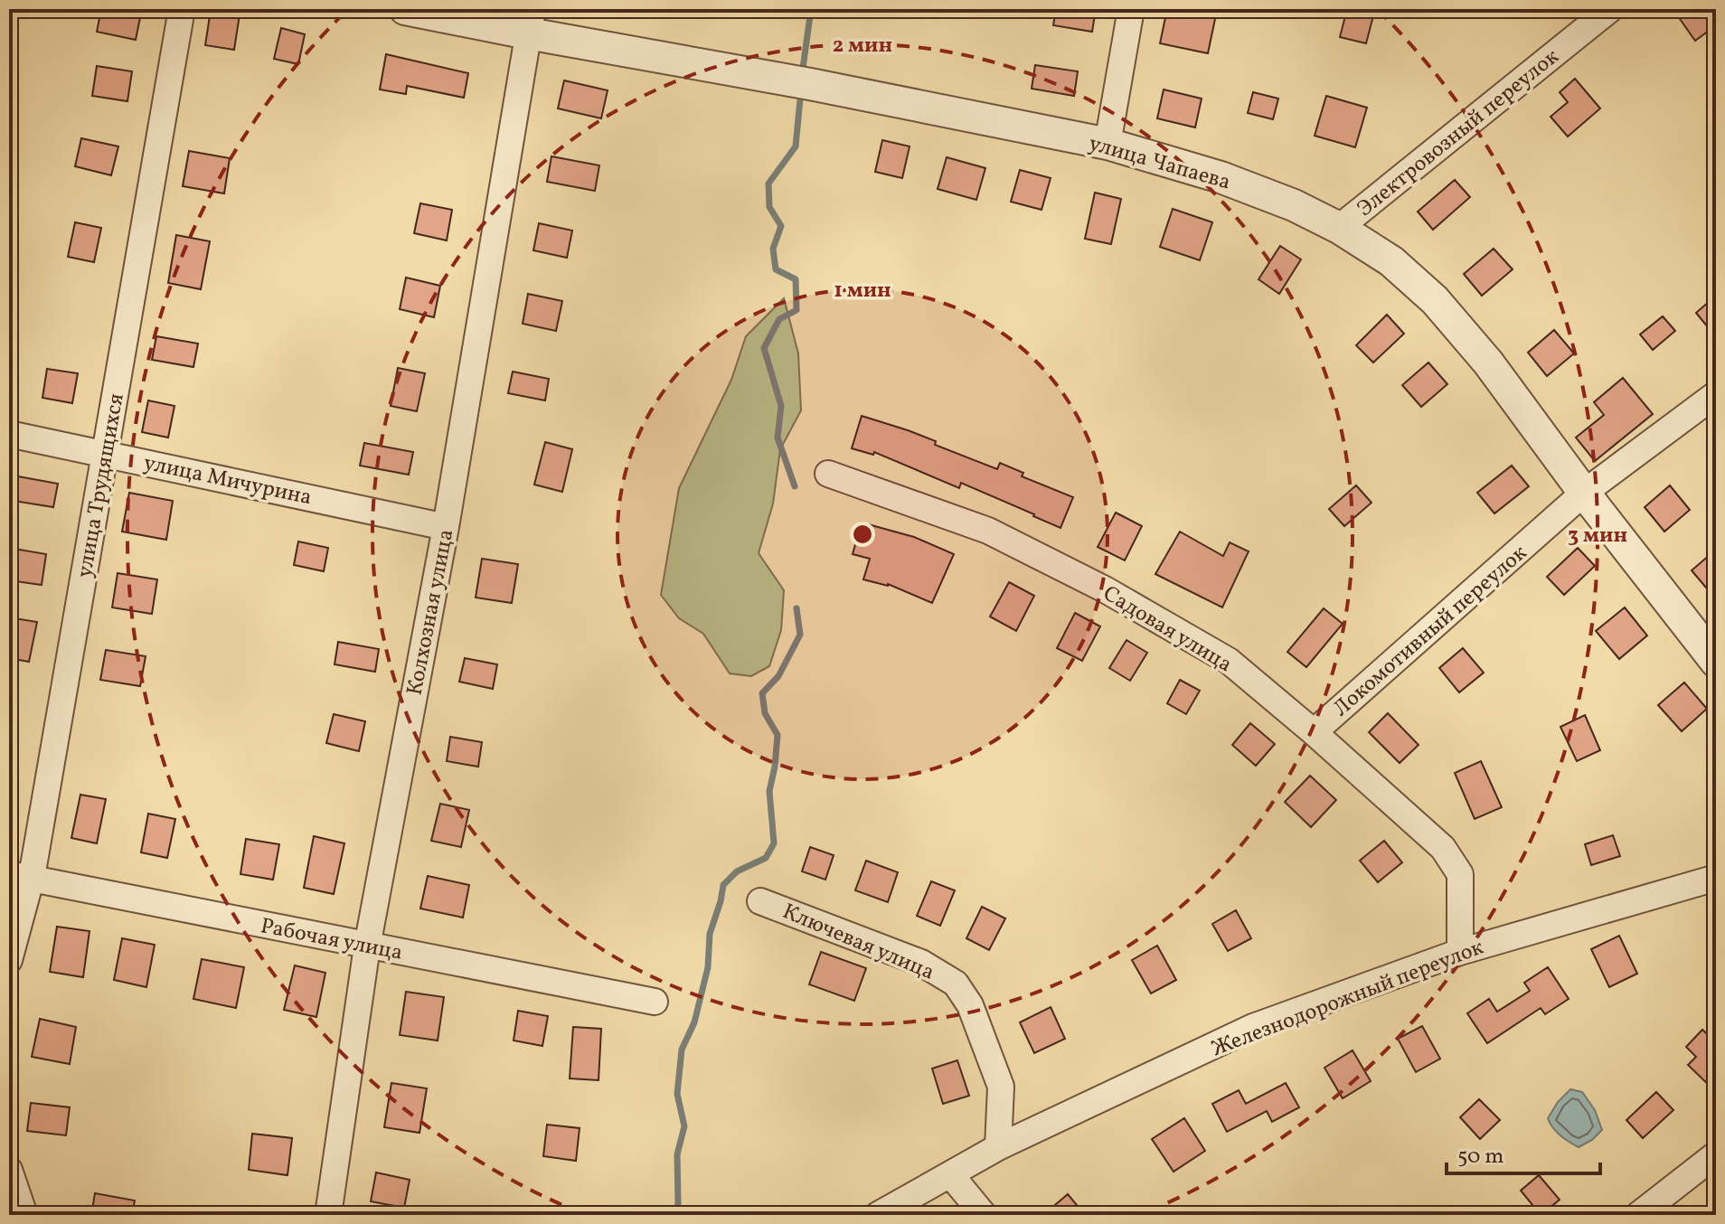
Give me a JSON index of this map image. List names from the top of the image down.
{
  "streets": {
    "street": [
      "Электровозный переулок",
      "улица Чапаева",
      "улица Мичурина",
      "улица Трудящихся",
      "Колхозная улица",
      "Садовая улица",
      "Локомотивный переулок",
      "Рабочая улица",
      "Ключевая улица",
      "Железнодорожный переулок"
    ]
  },
  "crossings": [
    ["Электровозный переулок", "улица Чапаева"],
    ["улица Чапаева", "Колхозная улица"],
    ["улица Чапаева", "Локомотивный переулок"],
    ["улица Мичурина", "улица Трудящихся"],
    ["улица Мичурина", "Колхозная улица"],
    ["улица Трудящихся", "Рабочая улица"],
    ["Колхозная улица", "Рабочая улица"],
    ["Садовая улица", "Локомотивный переулок"],
    ["Садовая улица", "Железнодорожный переулок"],
    ["Ключевая улица", "Железнодорожный переулок"]
  ],
  "scale_bar": "50 m",
  "rings": ["2 мин", "1 мин", "3 мин"]
}
